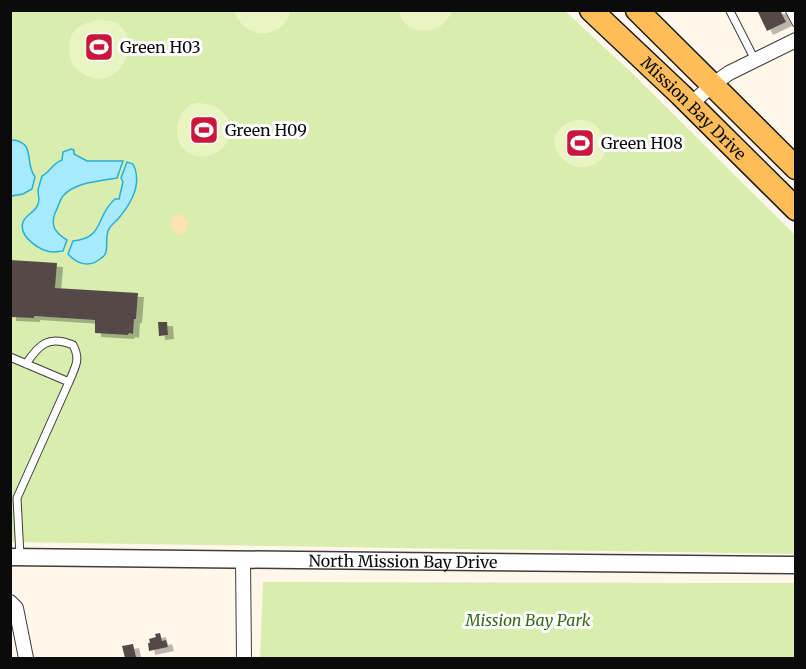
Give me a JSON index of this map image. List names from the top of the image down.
{
  "streets": {
    "main road": ["Mission Bay Drive"],
    "street": ["North Mission Bay Drive"]
  },
  "parks": ["Mission Bay Park"],
  "places": {
    "sports": ["Green H03", "Green H09", "Green H08"]
  }
}
